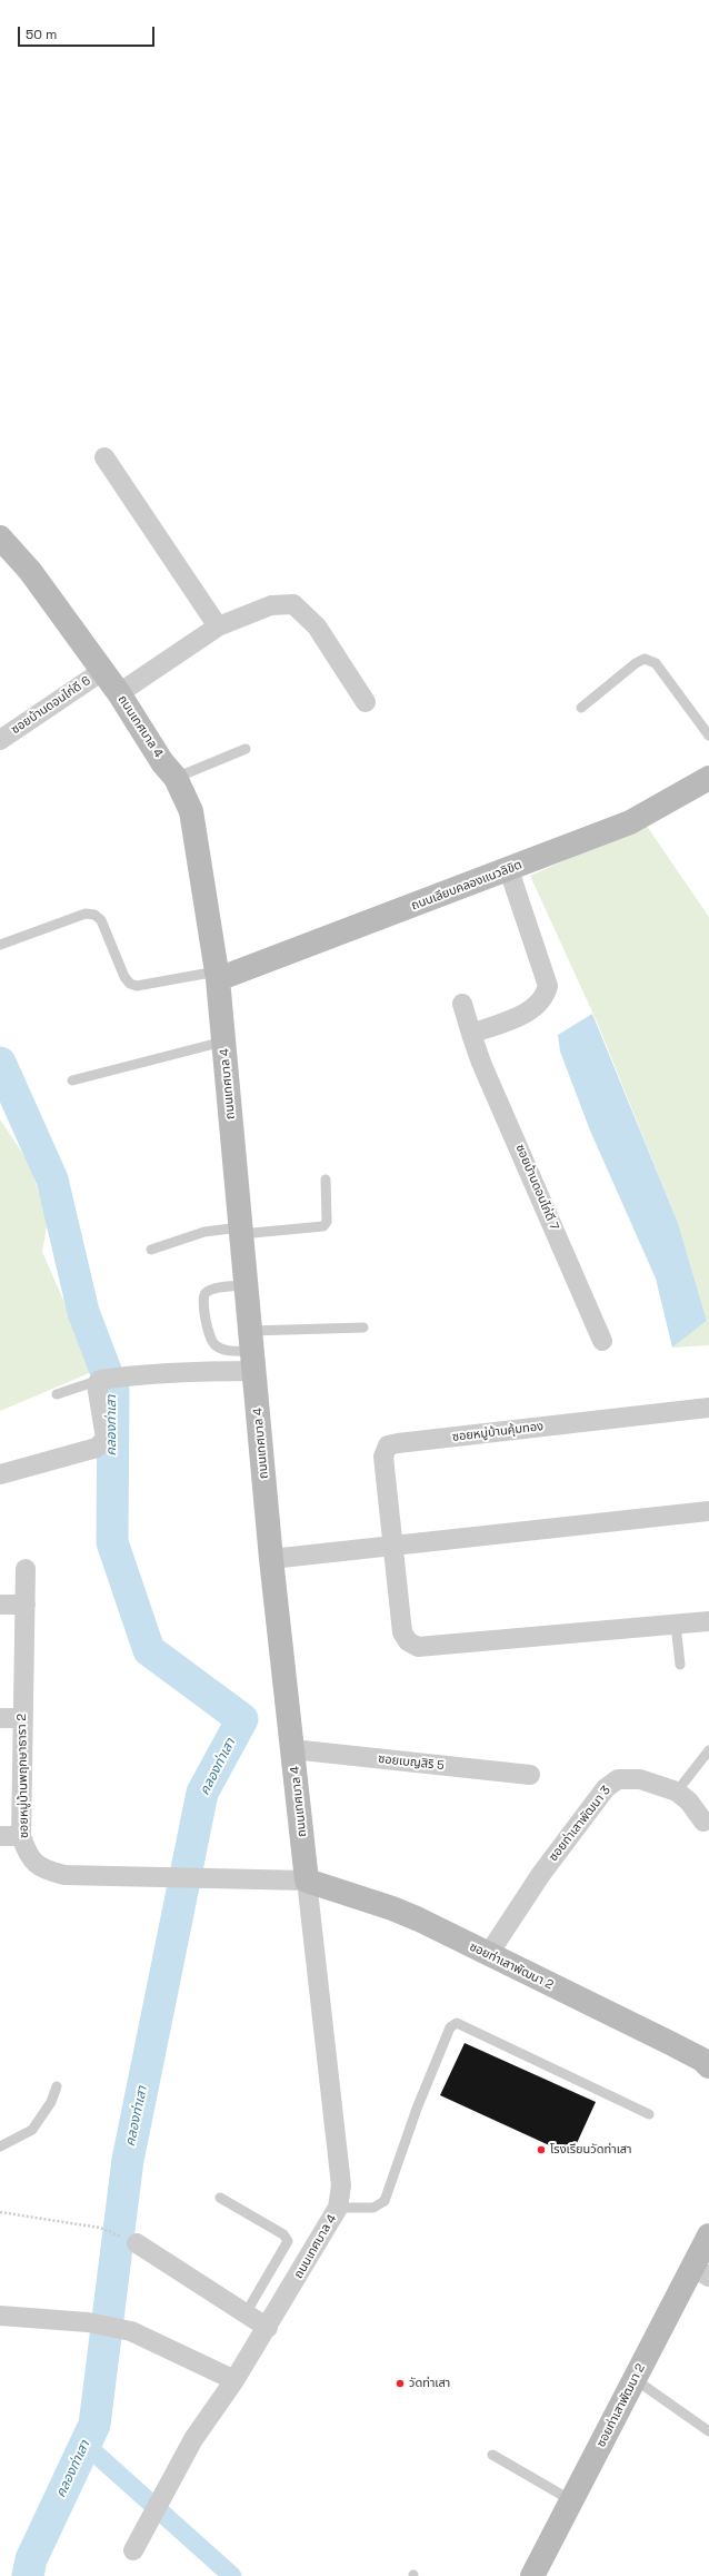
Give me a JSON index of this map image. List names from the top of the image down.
{
  "streets": {
    "street": [
      "ซอยบ้านดอนไก่ดี 6",
      "ถนนเทศบาล 4",
      "ถนนเลียบคลองแนวลิขิต",
      "ซอยบ้านดอนไก่ดี 7",
      "ซอยหมู่บ้านคุ้มทอง",
      "ซอยเบญสิริ 5",
      "ซอยหมู่บ้านพฤกษาธารา 2",
      "ซอยท่าเสาพัฒนา 3",
      "ซอยท่าเสาพัฒนา 2"
    ]
  },
  "crossings": [
    ["ซอยบ้านดอนไก่ดี 6", "ถนนเทศบาล 4"],
    ["ถนนเทศบาล 4", "ถนนเลียบคลองแนวลิขิต"],
    ["ถนนเทศบาล 4", "ซอยเบญสิริ 5"],
    ["ถนนเทศบาล 4", "ซอยหมู่บ้านพฤกษาธารา 2"],
    ["ถนนเทศบาล 4", "ซอยท่าเสาพัฒนา 2"],
    ["ซอยหมู่บ้านพฤกษาธารา 2", "ซอยท่าเสาพัฒนา 2"],
    ["ซอยท่าเสาพัฒนา 3", "ซอยท่าเสาพัฒนา 2"]
  ],
  "water": ["คลองท่าเสา"],
  "places": ["โรงเรียนวัดท่าเสา", "วัดท่าเสา"],
  "scale_bar": "50 m"
}
